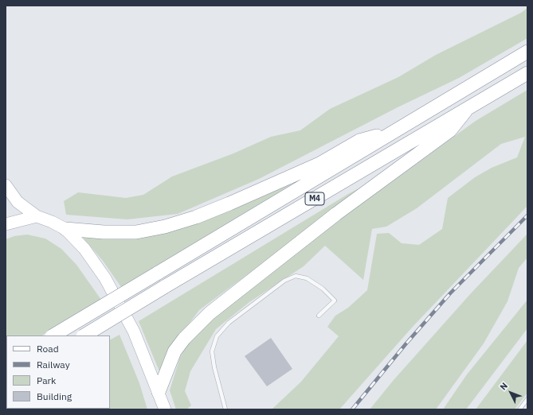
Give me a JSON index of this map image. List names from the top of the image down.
{
  "streets": {
    "highway": ["M4"]
  },
  "legend": [
    "Road",
    "Railway",
    "Park",
    "Building"
  ],
  "north": "top left"
}
